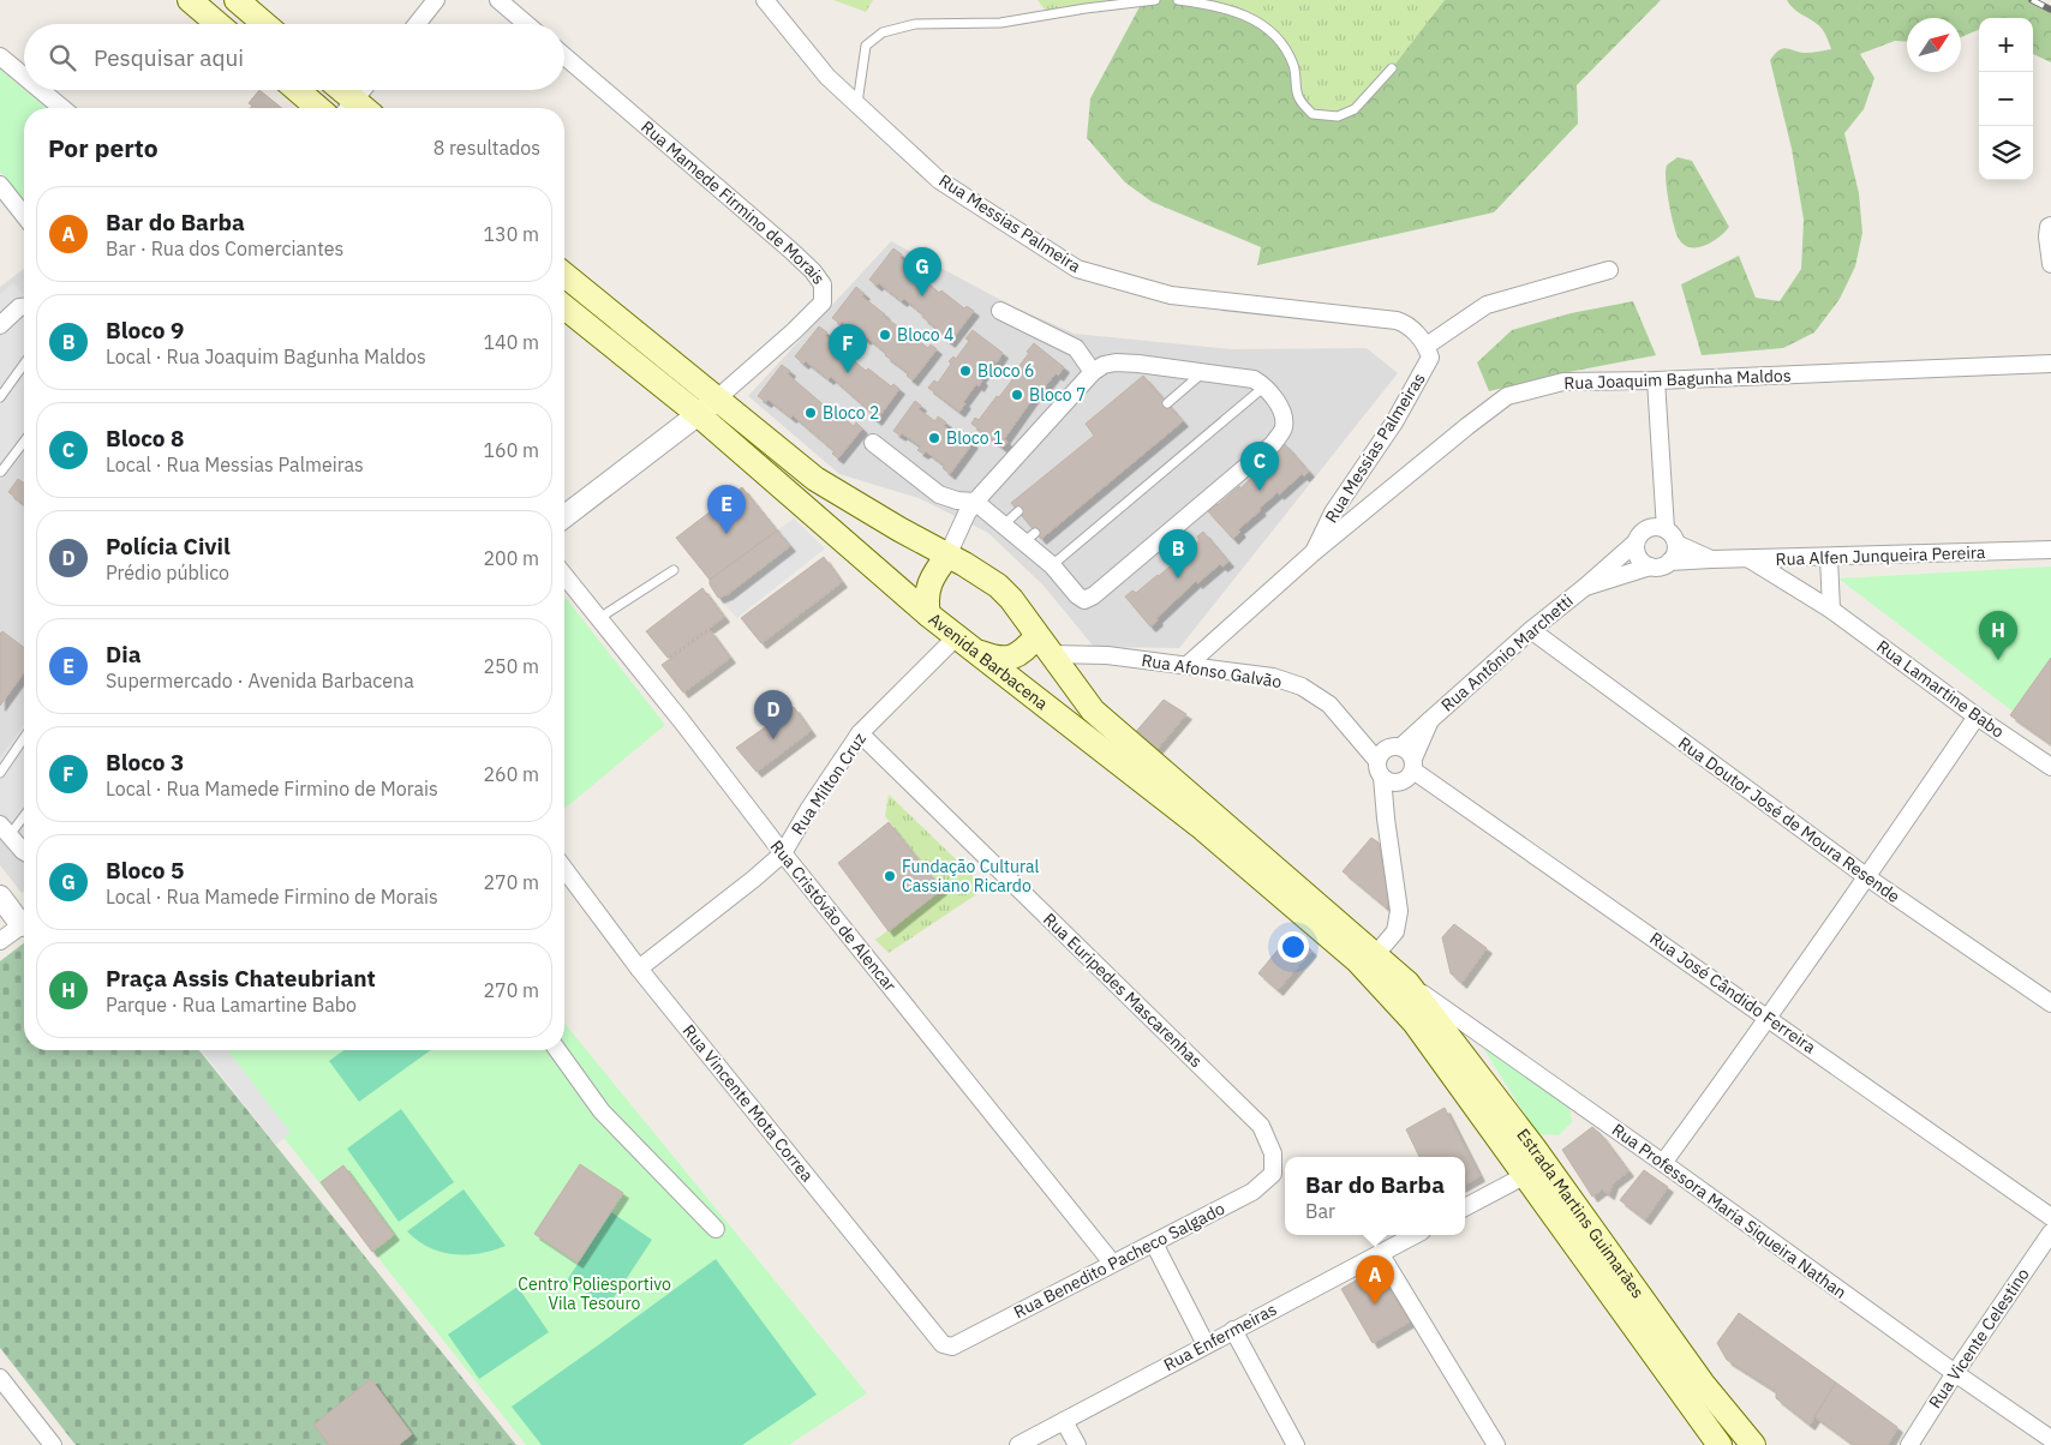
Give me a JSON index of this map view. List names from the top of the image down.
{
  "streets": {
    "main road": ["Avenida Barbacena", "Estrada Martins Guimarães"],
    "street": [
      "Rua Mamede Firmino de Morais",
      "Rua Messias Palmeira",
      "Rua Joaquim Bagunha Maldos",
      "Rua Messias Palmeiras",
      "Rua Alfen Junqueira Pereira",
      "Rua Antônio Marchetti",
      "Rua Afonso Galvão",
      "Rua Lamartine Babo",
      "Rua Milton Cruz",
      "Rua Doutor José de Moura Resende",
      "Rua Cristóvão de Alencar",
      "Rua Euripedes Mascarenhas",
      "Rua José Cândido Ferreira",
      "Rua Vincente Mota Correa",
      "Rua Professora Maria Siqueira Nathan",
      "Rua Benedito Pacheco Salgado",
      "Rua Enfermeiras",
      "Rua Vicente Celestino"
    ]
  },
  "crossings": [
    ["Rua Mamede Firmino de Morais", "Avenida Barbacena"],
    ["Rua Messias Palmeira", "Rua Messias Palmeiras"],
    ["Rua Joaquim Bagunha Maldos", "Rua Messias Palmeiras"],
    ["Rua Joaquim Bagunha Maldos", "Rua Afonso Galvão"],
    ["Rua Alfen Junqueira Pereira", "Rua Lamartine Babo"],
    ["Rua Antônio Marchetti", "Rua Afonso Galvão"],
    ["Rua Antônio Marchetti", "Rua Doutor José de Moura Resende"],
    ["Rua Antônio Marchetti", "Rua José Cândido Ferreira"],
    ["Avenida Barbacena", "Rua Afonso Galvão"],
    ["Avenida Barbacena", "Rua Milton Cruz"],
    ["Avenida Barbacena", "Rua Professora Maria Siqueira Nathan"],
    ["Avenida Barbacena", "Estrada Martins Guimarães"],
    ["Rua Afonso Galvão", "Rua José Cândido Ferreira"],
    ["Rua Milton Cruz", "Rua Cristóvão de Alencar"],
    ["Rua Milton Cruz", "Rua Euripedes Mascarenhas"],
    ["Rua Milton Cruz", "Rua Vincente Mota Correa"],
    ["Rua Cristóvão de Alencar", "Rua Benedito Pacheco Salgado"],
    ["Rua Euripedes Mascarenhas", "Rua Benedito Pacheco Salgado"],
    ["Rua Vincente Mota Correa", "Rua Benedito Pacheco Salgado"],
    ["Rua Professora Maria Siqueira Nathan", "Estrada Martins Guimarães"],
    ["Rua Professora Maria Siqueira Nathan", "Rua Vicente Celestino"]
  ],
  "parks": ["Centro Poliesportivo Vila Tesouro"],
  "places": [
    "Bloco 4",
    "Bloco 6",
    "Bloco 7",
    "Bloco 2",
    "Bloco 1",
    "Fundação Cultural Cassiano Ricardo"
  ],
  "north": "top right",
  "page": {
    "map_buttons": ["+", "−"],
    "search": "Pesquisar aqui",
    "heading": ["Por perto", "8 resultados"],
    "list": [
      {
        "mark": "A",
        "name": "Bar do Barba",
        "note": "Bar · Rua dos Comerciantes",
        "value": "130 m"
      },
      {
        "mark": "B",
        "name": "Bloco 9",
        "note": "Local · Rua Joaquim Bagunha Maldos",
        "value": "140 m"
      },
      {
        "mark": "C",
        "name": "Bloco 8",
        "note": "Local · Rua Messias Palmeiras",
        "value": "160 m"
      },
      {
        "mark": "D",
        "name": "Polícia Civil",
        "note": "Prédio público",
        "value": "200 m"
      },
      {
        "mark": "E",
        "name": "Dia",
        "note": "Supermercado · Avenida Barbacena",
        "value": "250 m"
      },
      {
        "mark": "F",
        "name": "Bloco 3",
        "note": "Local · Rua Mamede Firmino de Morais",
        "value": "260 m"
      },
      {
        "mark": "G",
        "name": "Bloco 5",
        "note": "Local · Rua Mamede Firmino de Morais",
        "value": "270 m"
      },
      {
        "mark": "H",
        "name": "Praça Assis Chateubriant",
        "note": "Parque · Rua Lamartine Babo",
        "value": "270 m"
      }
    ],
    "pins": [
      "G",
      "F",
      "C",
      "E",
      "B",
      "H",
      "D",
      "A"
    ],
    "popup": ["Bar do Barba", "Bar"]
  }
}
